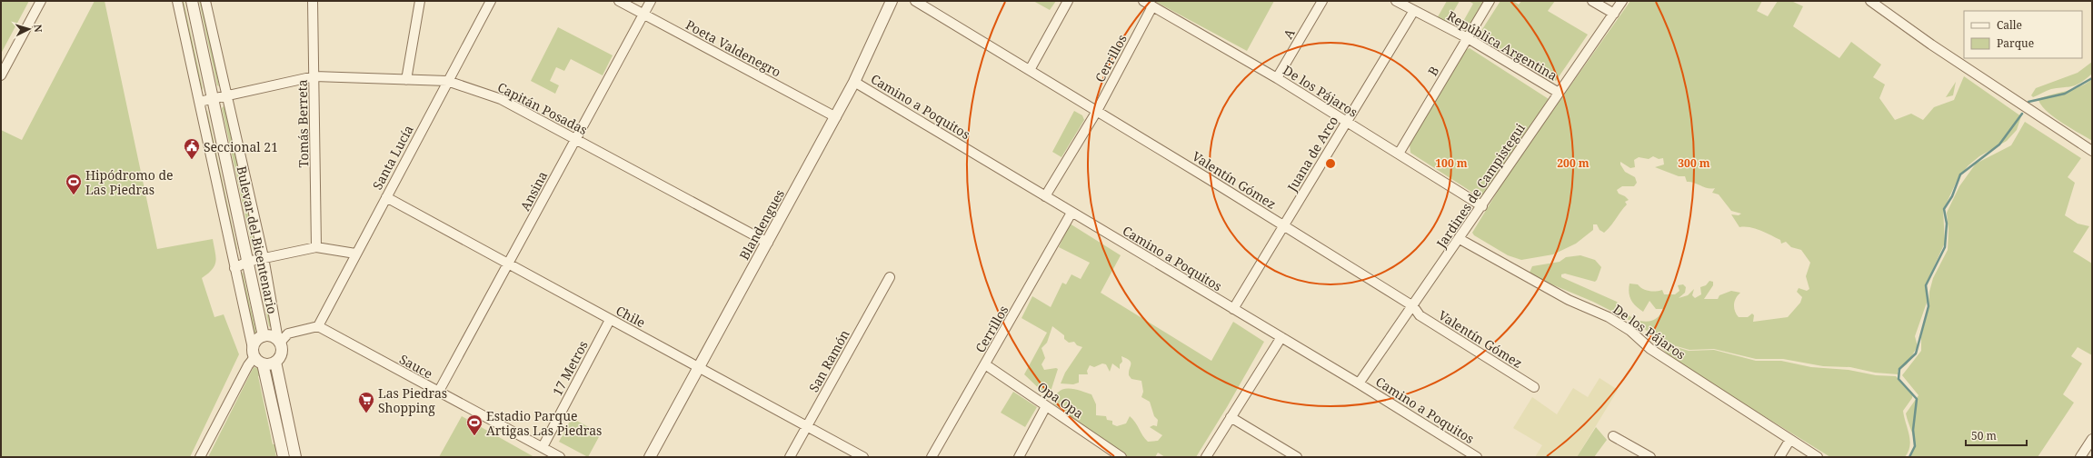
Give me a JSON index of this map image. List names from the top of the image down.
{
  "streets": {
    "street": [
      "A",
      "República Argentina",
      "Poeta Valdenegro",
      "Cerrillos",
      "B",
      "De los Pájaros",
      "Camino a Poquitos",
      "Capitán Posadas",
      "Tomás Berreta",
      "Juana de Arco",
      "Santa Lucía",
      "Valentín Gómez",
      "Jardines de Campistegui",
      "Ansina",
      "Blandengues",
      "Bulevar del Bicentenario",
      "Chile",
      "San Ramón",
      "Sauce",
      "17 Metros",
      "Opa Opa"
    ]
  },
  "crossings": [
    ["A", "De los Pájaros"],
    ["República Argentina", "B"],
    ["República Argentina", "Juana de Arco"],
    ["República Argentina", "Jardines de Campistegui"],
    ["Poeta Valdenegro", "Ansina"],
    ["Poeta Valdenegro", "Blandengues"],
    ["Cerrillos", "De los Pájaros"],
    ["Cerrillos", "Camino a Poquitos"],
    ["Cerrillos", "Valentín Gómez"],
    ["Cerrillos", "Opa Opa"],
    ["B", "De los Pájaros"],
    ["De los Pájaros", "Juana de Arco"],
    ["De los Pájaros", "Jardines de Campistegui"],
    ["Camino a Poquitos", "Juana de Arco"],
    ["Camino a Poquitos", "Jardines de Campistegui"],
    ["Camino a Poquitos", "Blandengues"],
    ["Capitán Posadas", "Tomás Berreta"],
    ["Capitán Posadas", "Santa Lucía"],
    ["Capitán Posadas", "Ansina"],
    ["Capitán Posadas", "Blandengues"],
    ["Capitán Posadas", "Bulevar del Bicentenario"],
    ["Juana de Arco", "Valentín Gómez"],
    ["Santa Lucía", "Chile"],
    ["Santa Lucía", "Sauce"],
    ["Valentín Gómez", "Jardines de Campistegui"],
    ["Ansina", "Chile"],
    ["Ansina", "Sauce"],
    ["Blandengues", "Chile"],
    ["Chile", "San Ramón"],
    ["Chile", "17 Metros"],
    ["Sauce", "17 Metros"]
  ],
  "places": {
    "public building": ["Seccional 21"],
    "sports": ["Hipódromo de Las Piedras", "Estadio Parque Artigas Las Piedras"],
    "supermarket": ["Las Piedras Shopping"]
  },
  "legend": ["Calle", "Parque"],
  "scale_bar": "50 m",
  "north": "right",
  "rings": ["100 m", "200 m", "300 m"]
}
